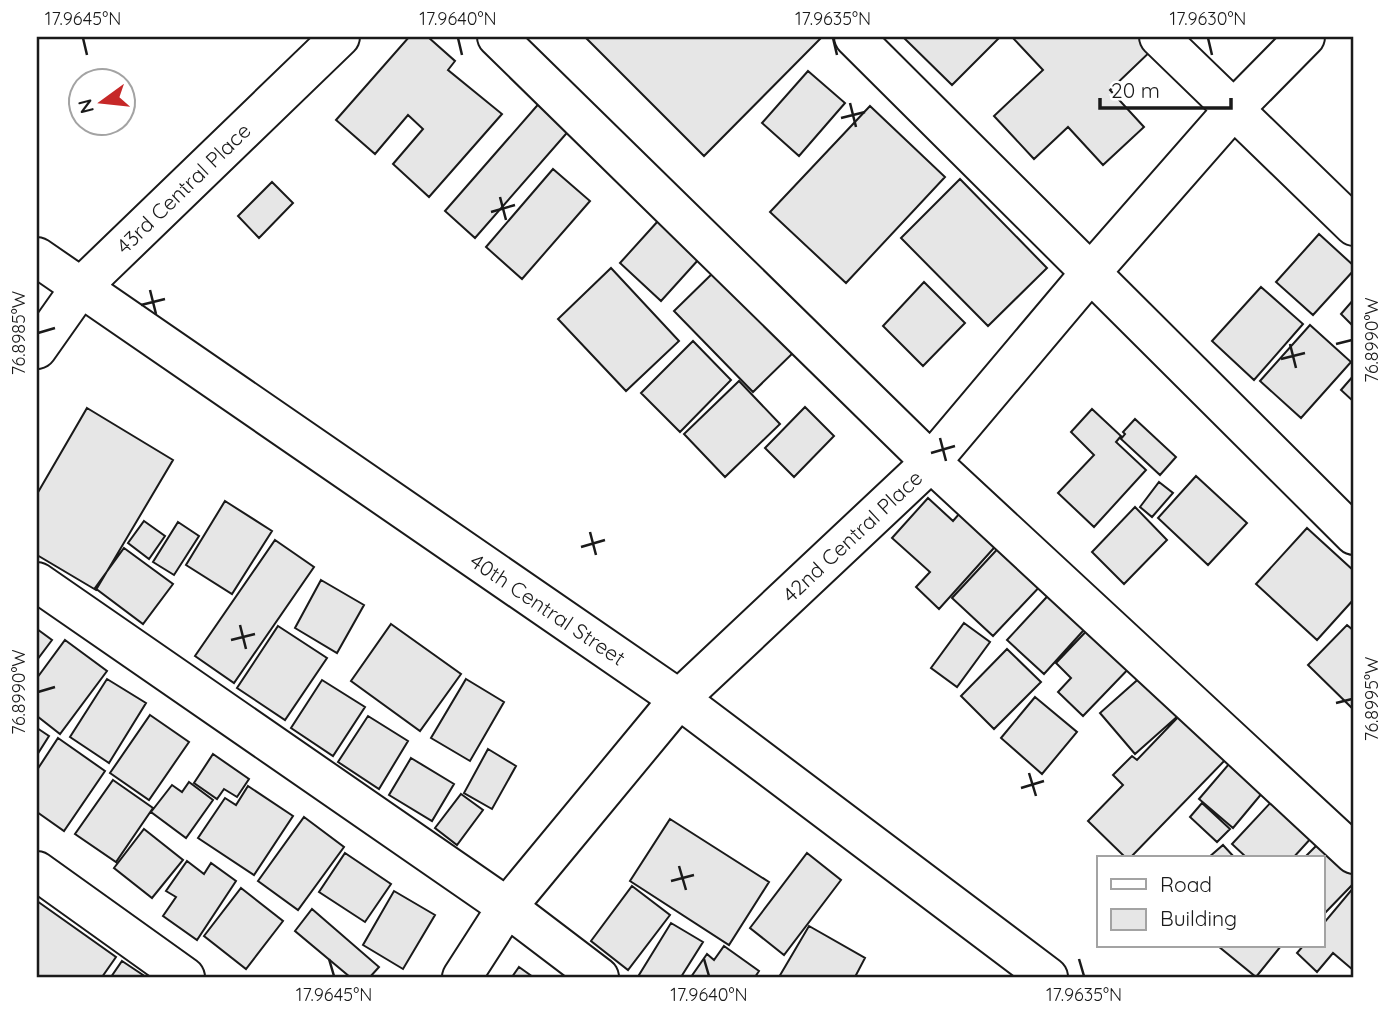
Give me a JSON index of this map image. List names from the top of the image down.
{
  "streets": {
    "street": ["43rd Central Place", "42nd Central Place", "40th Central Street"]
  },
  "crossings": [
    ["43rd Central Place", "40th Central Street"],
    ["42nd Central Place", "40th Central Street"]
  ],
  "legend": ["Road", "Building"],
  "scale_bar": "20 m",
  "north": "left",
  "coordinates": [
    "17.9645°N",
    "17.9640°N",
    "17.9635°N",
    "17.9630°N",
    "76.8985°W",
    "76.8990°W",
    "76.8995°W"
  ]
}
